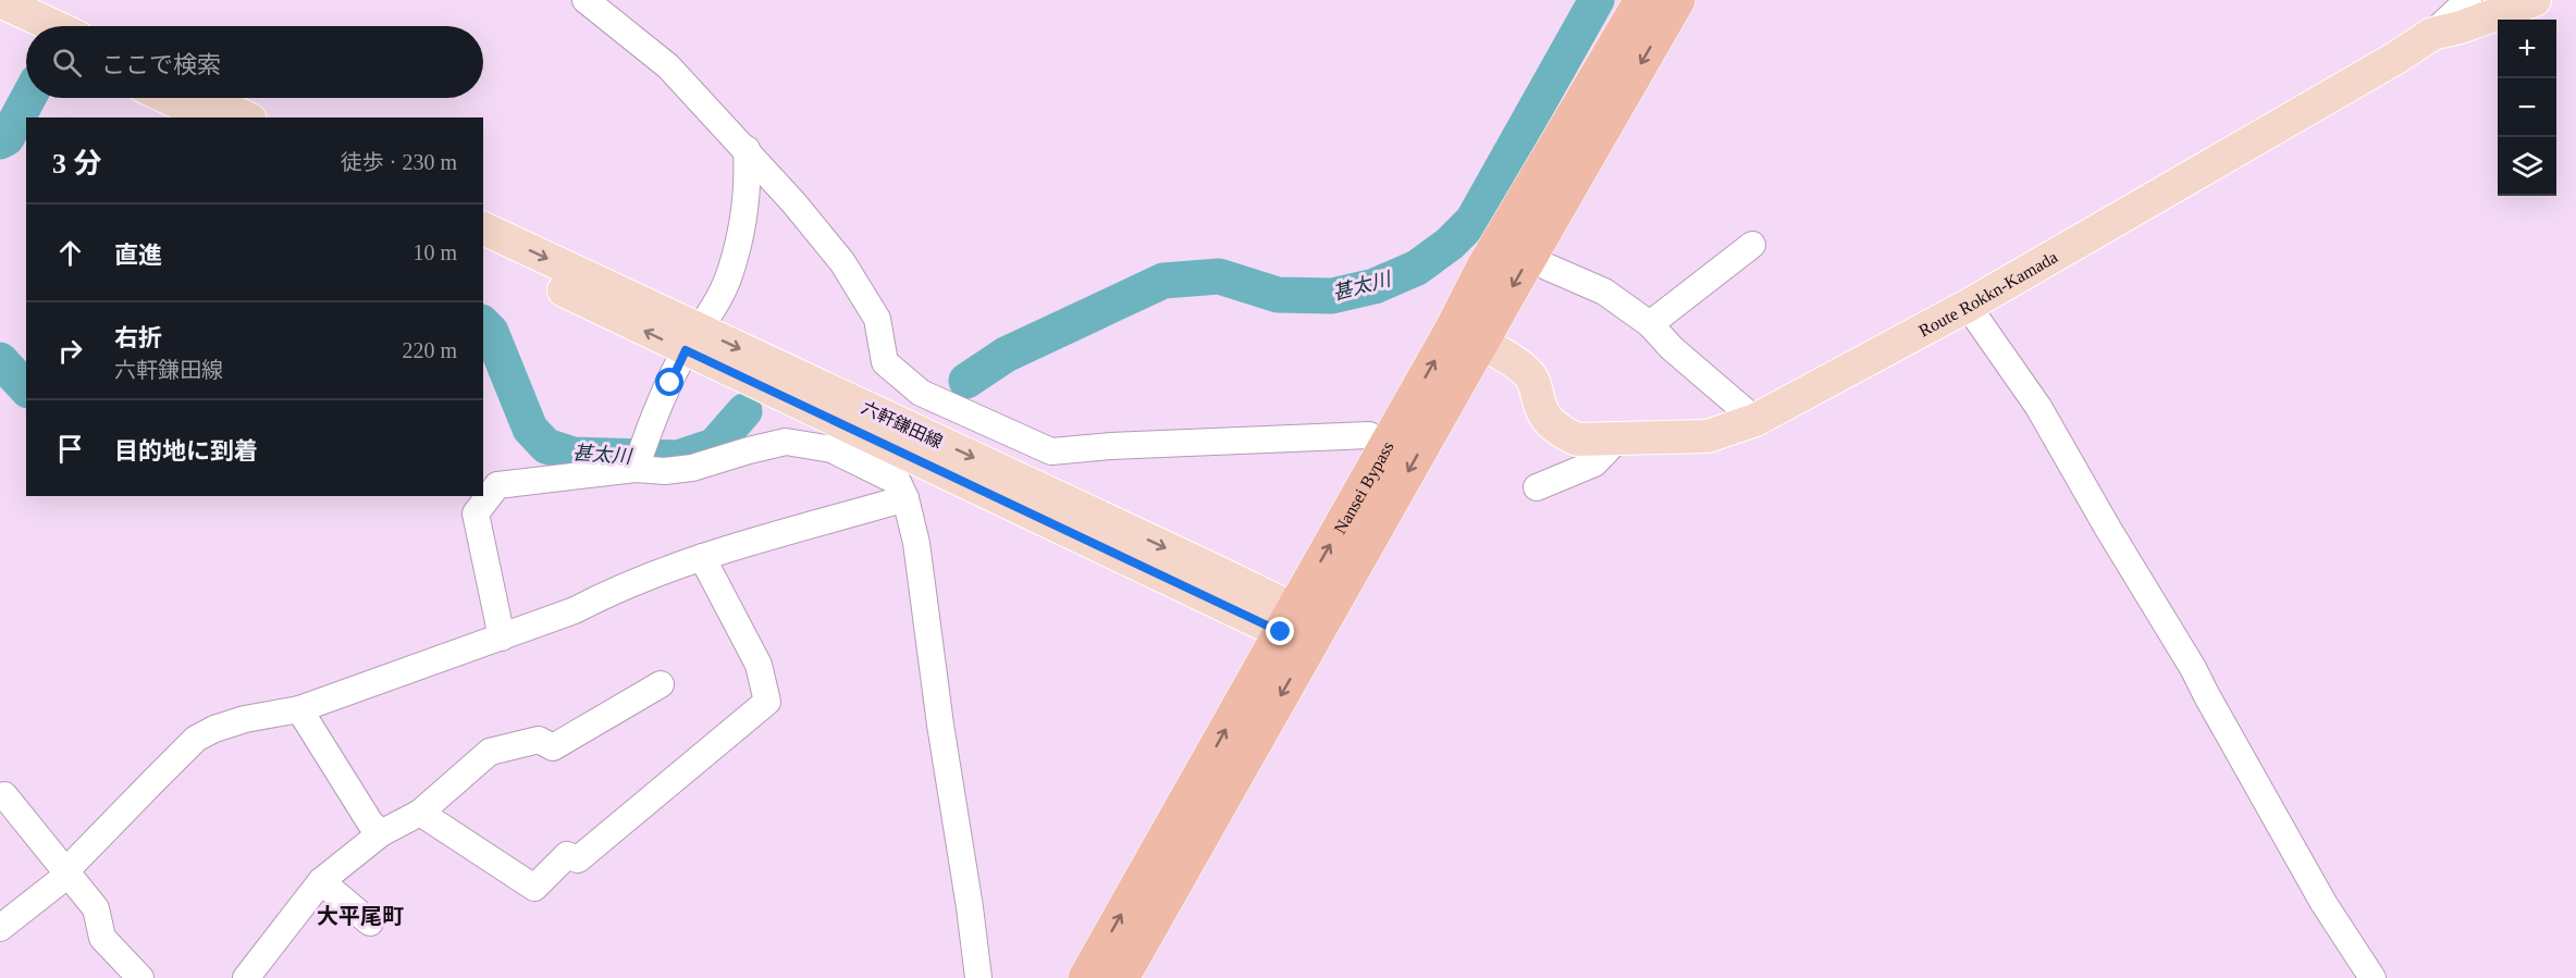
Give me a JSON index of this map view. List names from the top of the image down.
{
  "streets": {
    "highway": ["Nansei Bypass"],
    "main road": ["Route Rokkn-Kamada", "六軒鎌田線"]
  },
  "crossings": [
    ["Route Rokkn-Kamada", "Nansei Bypass"],
    ["六軒鎌田線", "Nansei Bypass"]
  ],
  "districts": ["大平尾町"],
  "water": ["甚太川"],
  "page": {
    "map_buttons": ["+", "−"],
    "search": "ここで検索",
    "heading": ["3 分", "徒歩 · 230 m"],
    "list": [
      ["直進", "10 m"],
      ["右折", "六軒鎌田線", "220 m"],
      "目的地に到着"
    ]
  }
}
